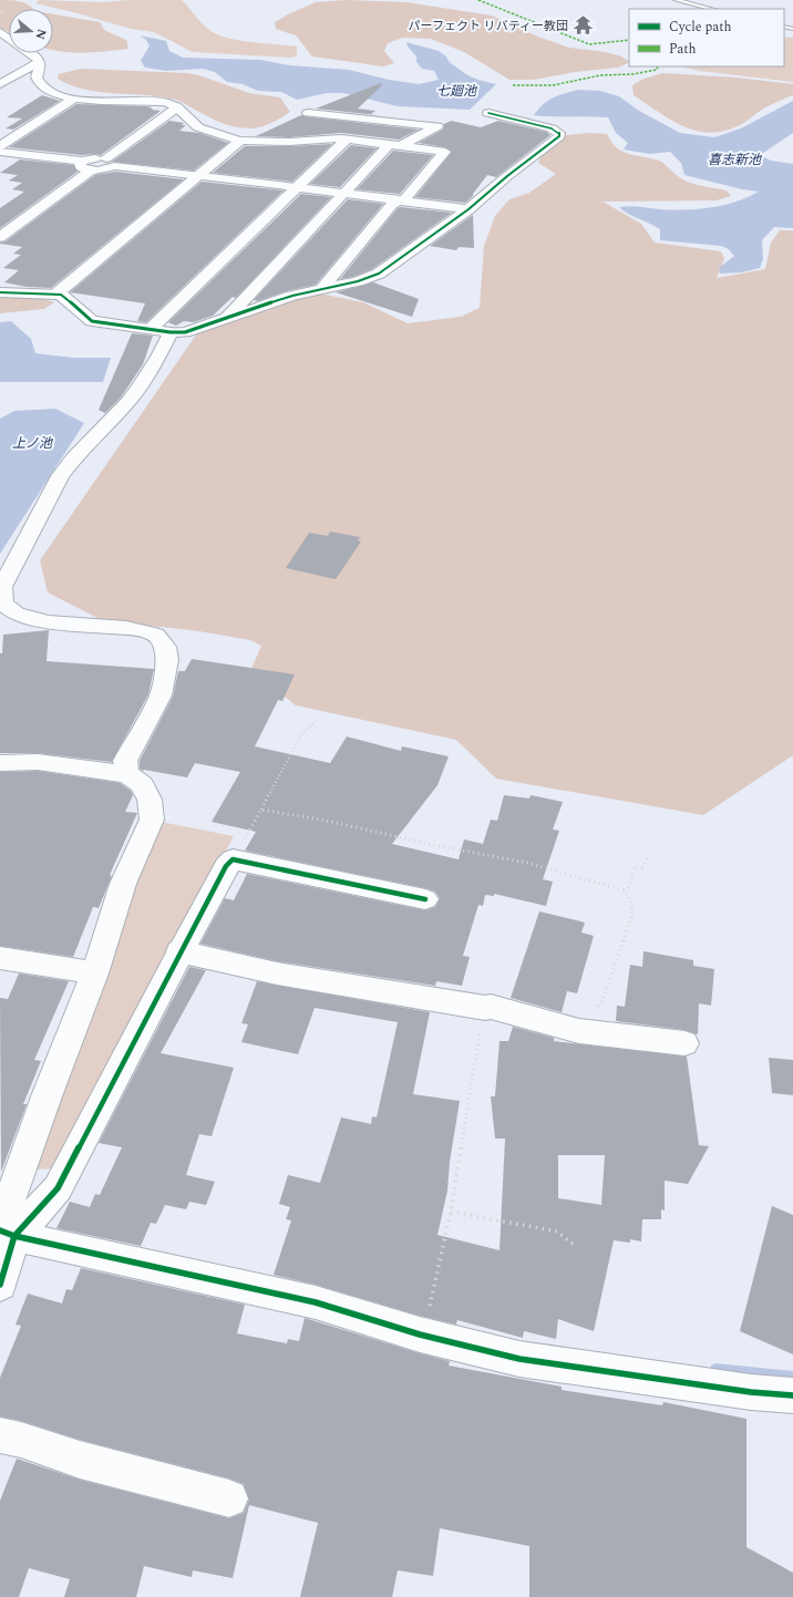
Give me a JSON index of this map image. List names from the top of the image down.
{
  "water": ["七廻池", "喜志新池", "上ノ池"],
  "places": {
    "temple": ["パーフェクト リバティー教団"]
  },
  "legend": ["Cycle path", "Path"],
  "north": "right"
}
